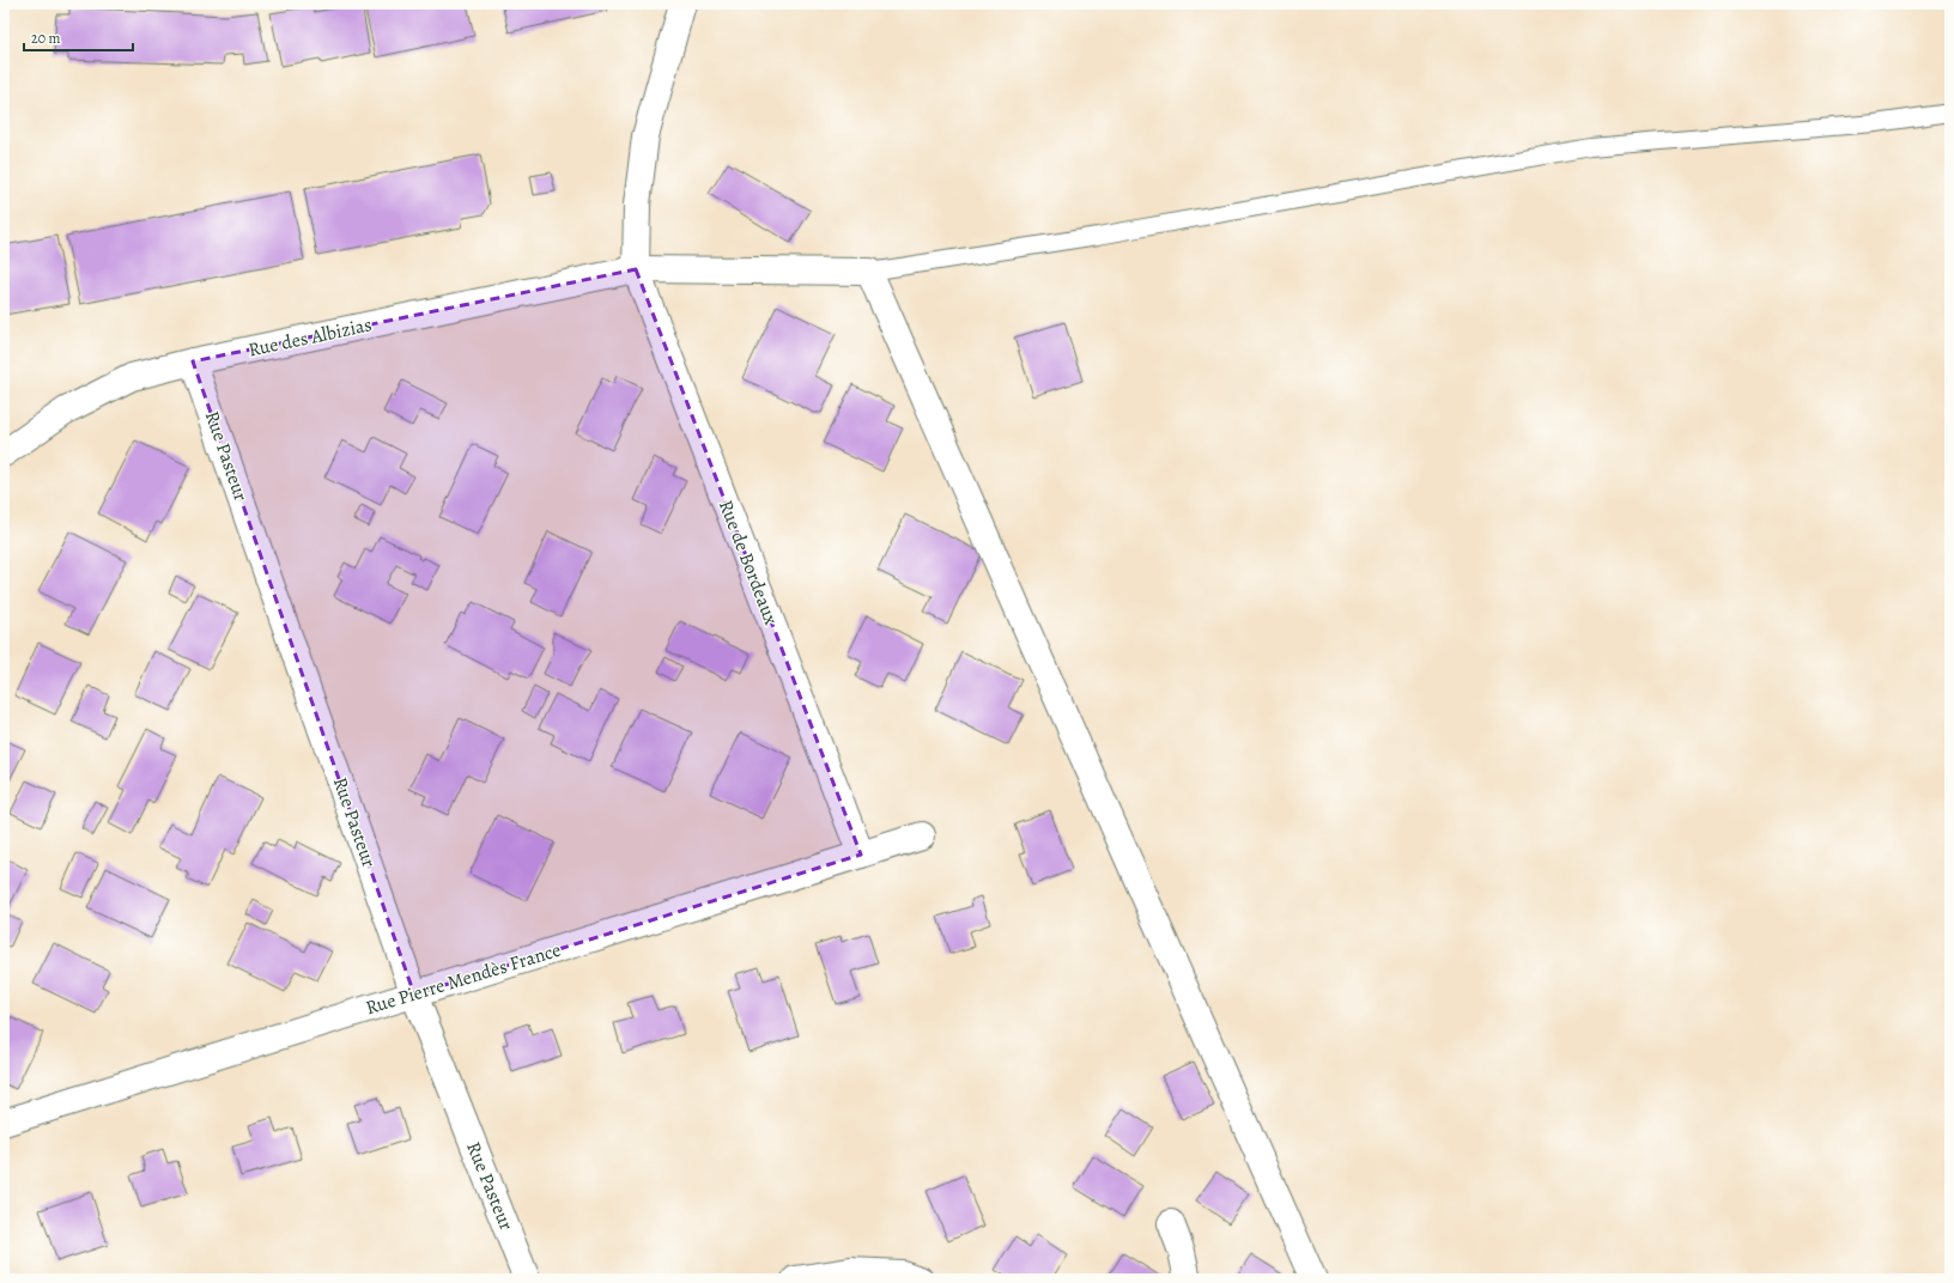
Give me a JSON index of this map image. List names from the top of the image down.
{
  "streets": {
    "street": [
      "Rue des Albizias",
      "Rue Pasteur",
      "Rue de Bordeaux",
      "Rue Pierre Mendès France"
    ]
  },
  "crossings": [
    ["Rue des Albizias", "Rue Pasteur"],
    ["Rue des Albizias", "Rue de Bordeaux"],
    ["Rue Pasteur", "Rue Pierre Mendès France"],
    ["Rue de Bordeaux", "Rue Pierre Mendès France"]
  ],
  "scale_bar": "20 m"
}
